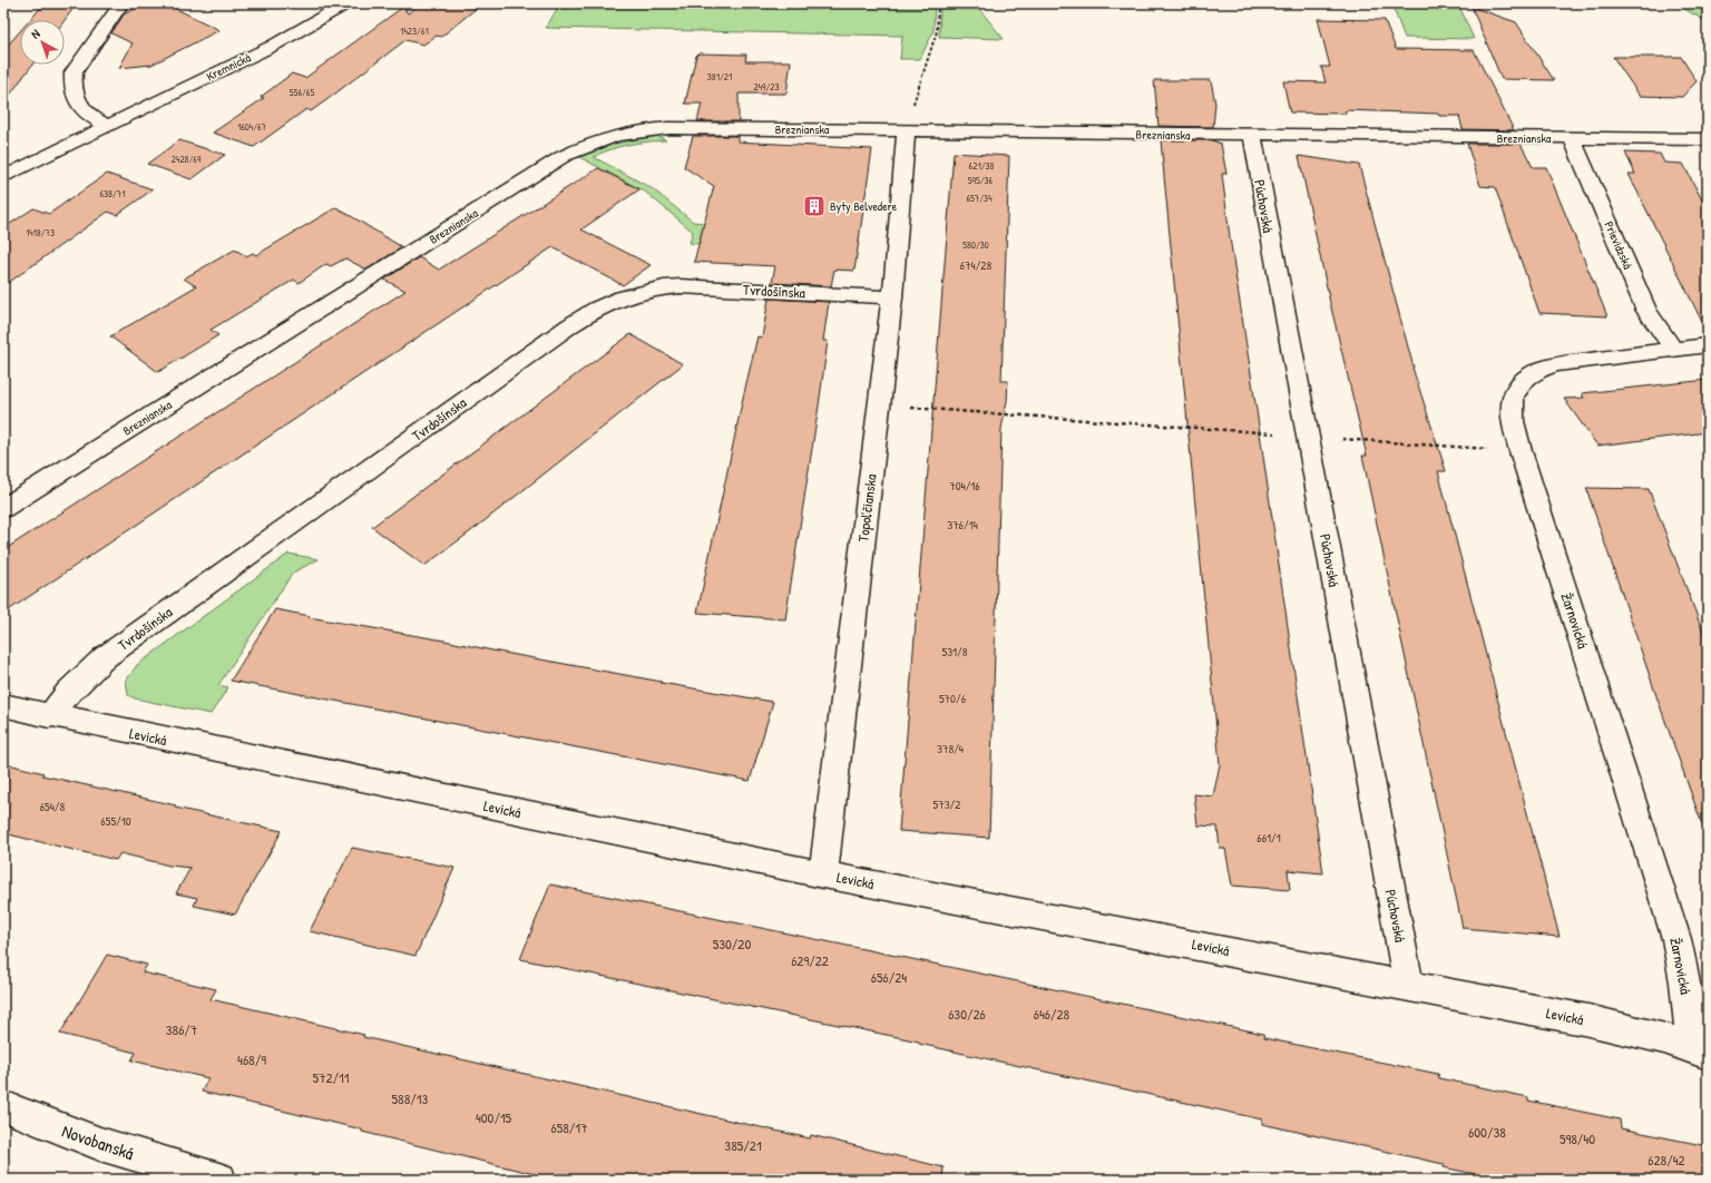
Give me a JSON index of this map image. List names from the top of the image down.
{
  "streets": {
    "street": [
      "Kremnická",
      "Breznianska",
      "Púchovská",
      "Prievidzská",
      "Tvrdošínska",
      "Topoľčianska",
      "Žarnovická",
      "Levická",
      "Novobanská"
    ]
  },
  "crossings": [
    ["Breznianska", "Púchovská"],
    ["Breznianska", "Prievidzská"],
    ["Breznianska", "Topoľčianska"],
    ["Púchovská", "Levická"],
    ["Prievidzská", "Žarnovická"],
    ["Tvrdošínska", "Topoľčianska"],
    ["Tvrdošínska", "Levická"],
    ["Topoľčianska", "Levická"],
    ["Žarnovická", "Levická"]
  ],
  "places": {
    "building": ["Byty Belvedere"]
  },
  "house_numbers": [
    "1423/61",
    "381/21",
    "249/23",
    "556/65",
    "1604/67",
    "2428/69",
    "621/38",
    "595/36",
    "638/71",
    "657/34",
    "1418/73",
    "580/30",
    "674/28",
    "704/16",
    "376/14",
    "531/8",
    "570/6",
    "378/4",
    "573/2",
    "654/8",
    "655/10",
    "661/1",
    "530/20",
    "629/22",
    "656/24",
    "630/26",
    "646/28",
    "386/7",
    "468/9",
    "572/11",
    "588/13",
    "400/15",
    "658/17",
    "600/38",
    "598/40",
    "385/21",
    "628/42"
  ],
  "north": "top left"
}
